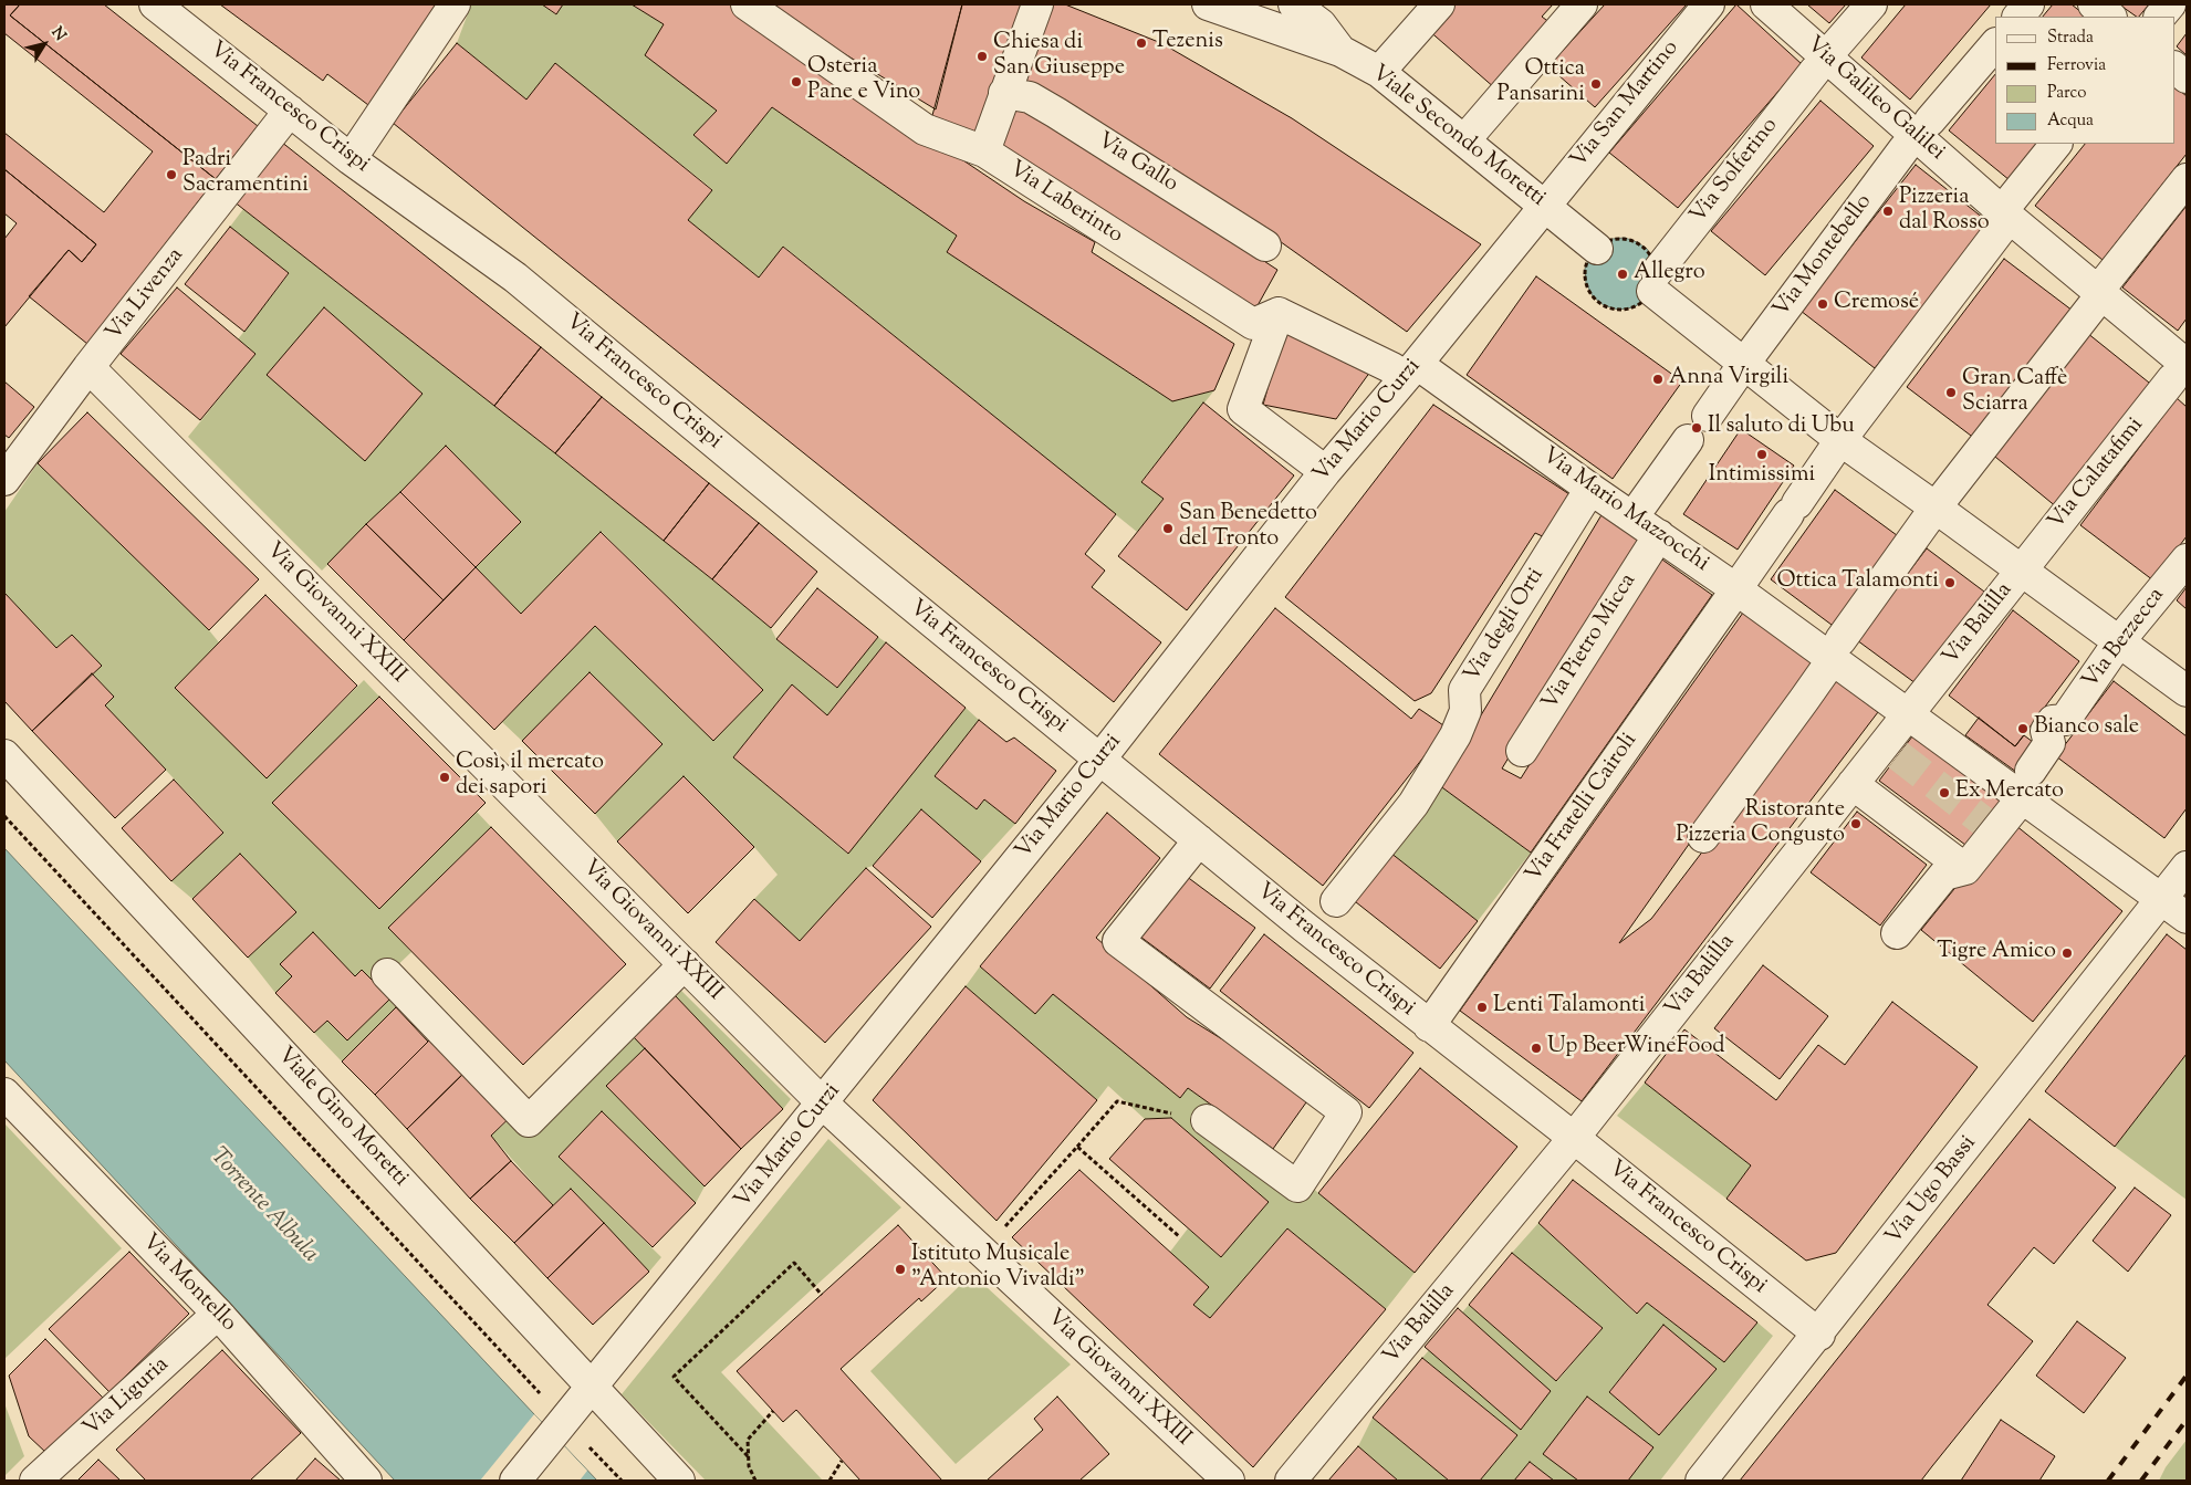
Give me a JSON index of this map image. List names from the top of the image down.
{
  "streets": {
    "street": [
      "Via Galileo Galilei",
      "Via San Martino",
      "Via Francesco Crispi",
      "Viale Secondo Moretti",
      "Via Gallo",
      "Via Solferino",
      "Via Laberinto",
      "Via Montebello",
      "Via Livenza",
      "Via Mario Curzi",
      "Via Calatafimi",
      "Via Mario Mazzocchi",
      "Via Giovanni XXIII",
      "Via Balilla",
      "Via degli Orti",
      "Via Bezzecca",
      "Via Pietro Micca",
      "Via Fratelli Cairoli",
      "Viale Gino Moretti",
      "Via Ugo Bassi",
      "Via Montello",
      "Via Liguria"
    ]
  },
  "crossings": [
    ["Via Galileo Galilei", "Via Solferino"],
    ["Via Galileo Galilei", "Via Calatafimi"],
    ["Via Galileo Galilei", "Via Fratelli Cairoli"],
    ["Via San Martino", "Viale Secondo Moretti"],
    ["Via San Martino", "Via Mario Curzi"],
    ["Via Francesco Crispi", "Via Livenza"],
    ["Via Francesco Crispi", "Via Mario Curzi"],
    ["Via Francesco Crispi", "Via Balilla"],
    ["Via Francesco Crispi", "Via Fratelli Cairoli"],
    ["Via Francesco Crispi", "Via Ugo Bassi"],
    ["Viale Secondo Moretti", "Via Mario Curzi"],
    ["Via Solferino", "Via Montebello"],
    ["Via Livenza", "Via Giovanni XXIII"],
    ["Via Mario Curzi", "Via Mario Mazzocchi"],
    ["Via Mario Curzi", "Via Giovanni XXIII"],
    ["Via Mario Curzi", "Viale Gino Moretti"],
    ["Via Calatafimi", "Via Balilla"],
    ["Via Mario Mazzocchi", "Via Balilla"],
    ["Via Mario Mazzocchi", "Via degli Orti"],
    ["Via Mario Mazzocchi", "Via Pietro Micca"],
    ["Via Mario Mazzocchi", "Via Fratelli Cairoli"],
    ["Via Montello", "Via Liguria"]
  ],
  "water": ["Torrente Albula"],
  "places": [
    "Tezenis",
    "Chiesa di San Giuseppe",
    "Osteria Pane e Vino",
    "Ottica Pansarini",
    "Padri Sacramentini",
    "Pizzeria dal Rosso",
    "Allegro",
    "Cremosé",
    "Anna Virgili",
    "Gran Caffè Sciarra",
    "Il saluto di Ubu",
    "Intimissimi",
    "San Benedetto del Tronto",
    "Ottica Talamonti",
    "Bianco sale",
    "Così, il mercato dei sapori",
    "Ex Mercato",
    "Ristorante Pizzeria Congusto",
    "Tigre Amico",
    "Lenti Talamonti",
    "Up BeerWineFood",
    "Istituto Musicale \"Antonio Vivaldi\""
  ],
  "legend": [
    "Strada",
    "Ferrovia",
    "Parco",
    "Acqua"
  ],
  "north": "top right"
}
